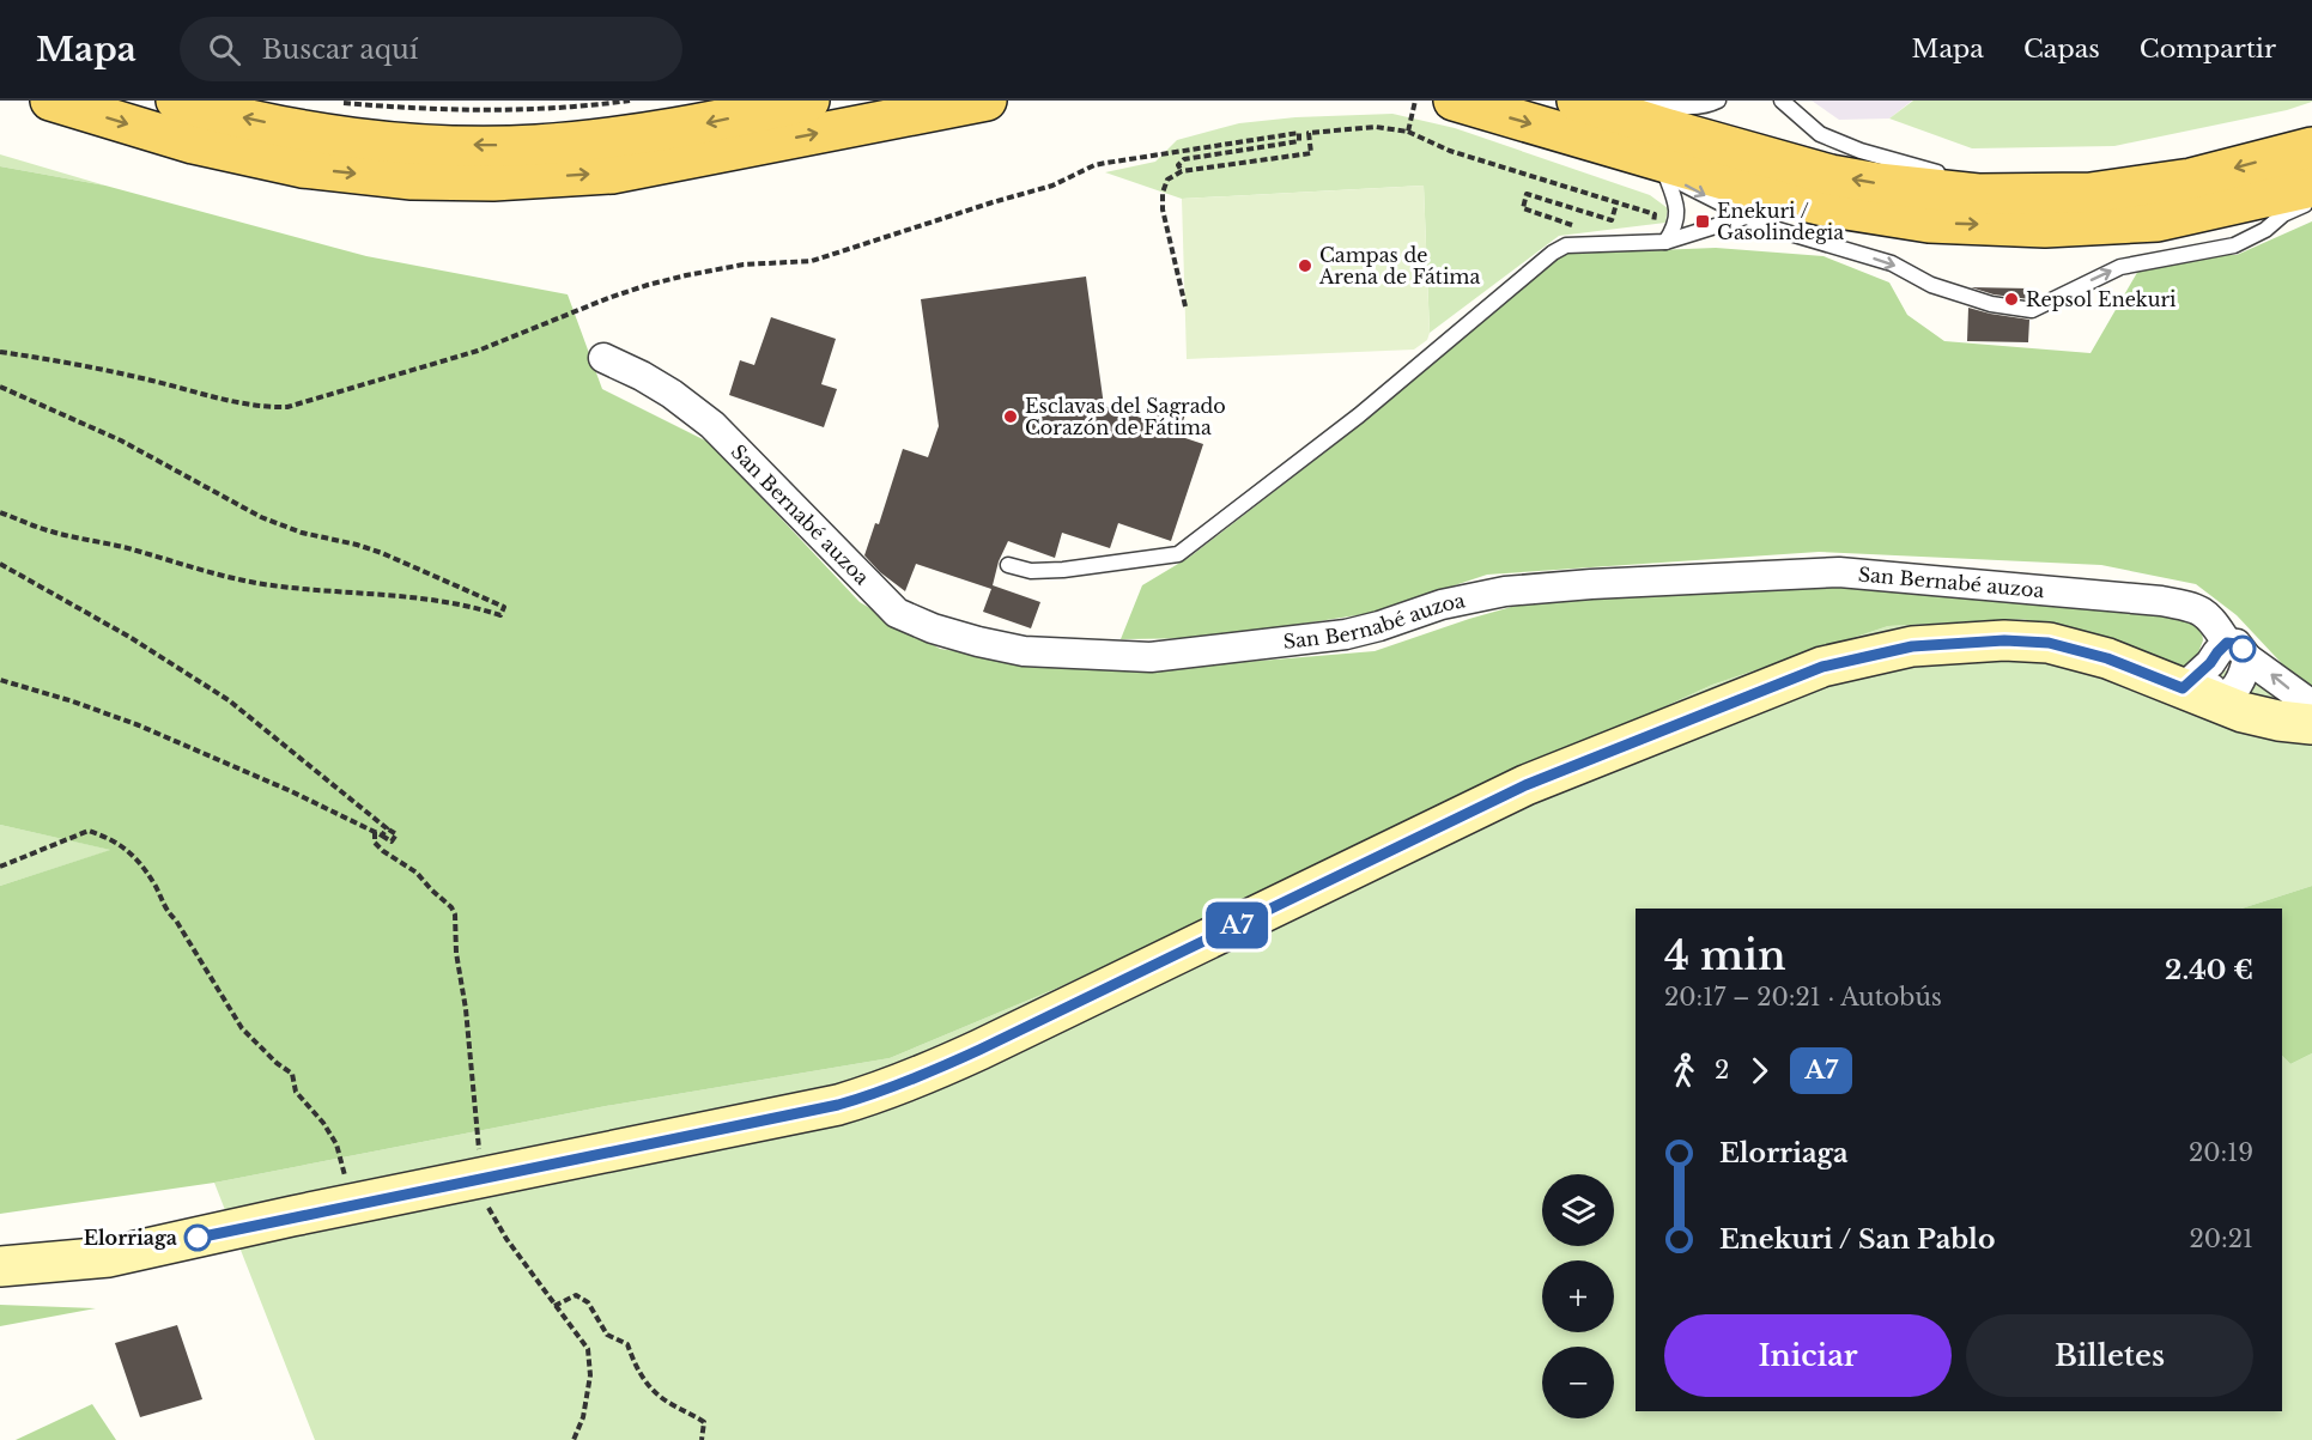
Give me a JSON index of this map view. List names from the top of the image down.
{
  "streets": {
    "street": ["San Bernabé auzoa"]
  },
  "places": {
    "transit": ["Enekuri / Gasolindegia"],
    "other": [
      "Campas de Arena de Fátima",
      "Repsol Enekuri",
      "Esclavas del Sagrado Corazón de Fátima",
      "Elorriaga"
    ]
  },
  "lines": ["bus line A7"],
  "page": {
    "header": "Mapa",
    "search": "Buscar aquí",
    "nav": ["Mapa", "Capas", "Compartir"],
    "on_map": "A7",
    "heading": ["4 min", "20:17 – 20:21 · Autobús", "2.40 €"],
    "legs": ["2", "A7"],
    "list": [
      {
        "name": "Elorriaga",
        "value": "20:19"
      },
      {
        "name": "Enekuri / San Pablo",
        "value": "20:21"
      }
    ],
    "map_buttons": ["+", "−"],
    "buttons": ["Iniciar", "Billetes"]
  }
}
